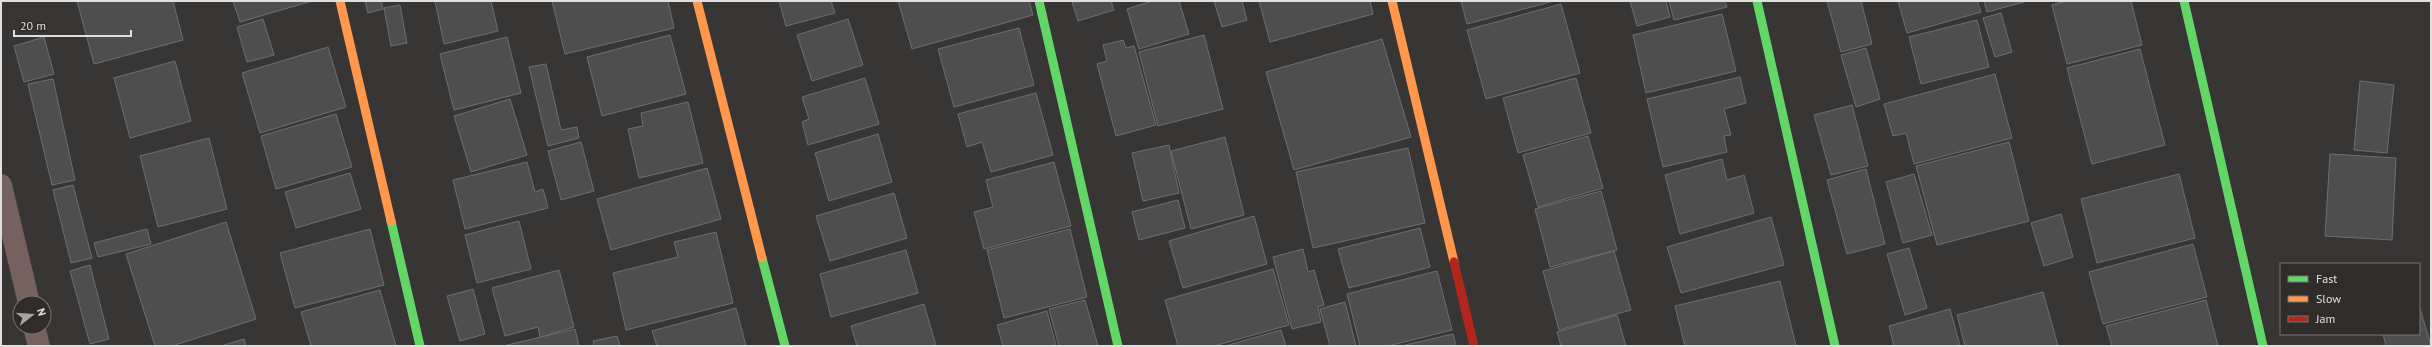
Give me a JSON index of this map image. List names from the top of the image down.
{
  "legend": ["Fast", "Slow", "Jam"],
  "scale_bar": "20 m",
  "north": "right"
}
